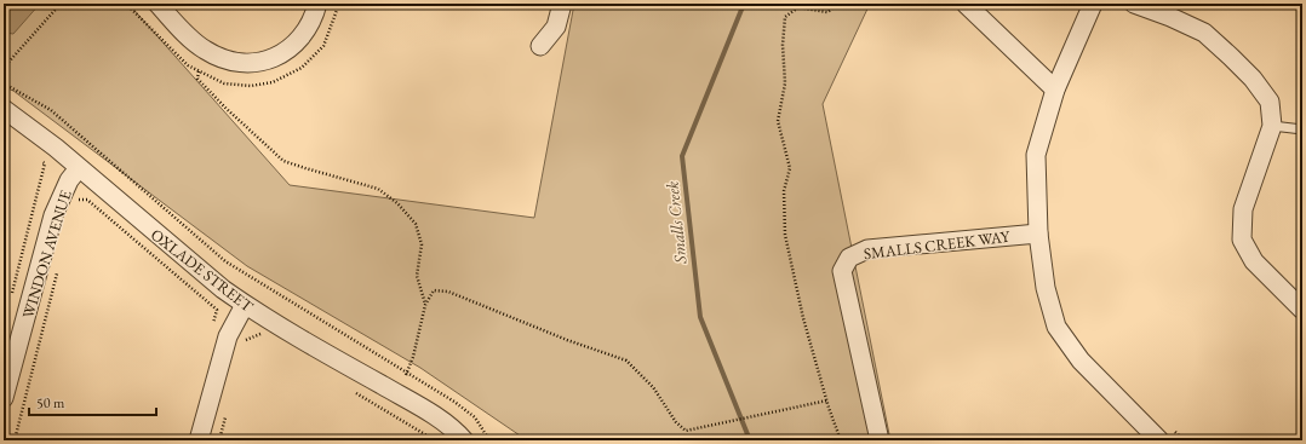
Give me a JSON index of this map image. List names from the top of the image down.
{
  "streets": {
    "street": ["SMALLS CREEK WAY", "WINDON AVENUE", "OXLADE STREET"]
  },
  "crossings": [
    ["WINDON AVENUE", "OXLADE STREET"]
  ],
  "water": ["Smalls Creek"],
  "scale_bar": "50 m"
}
